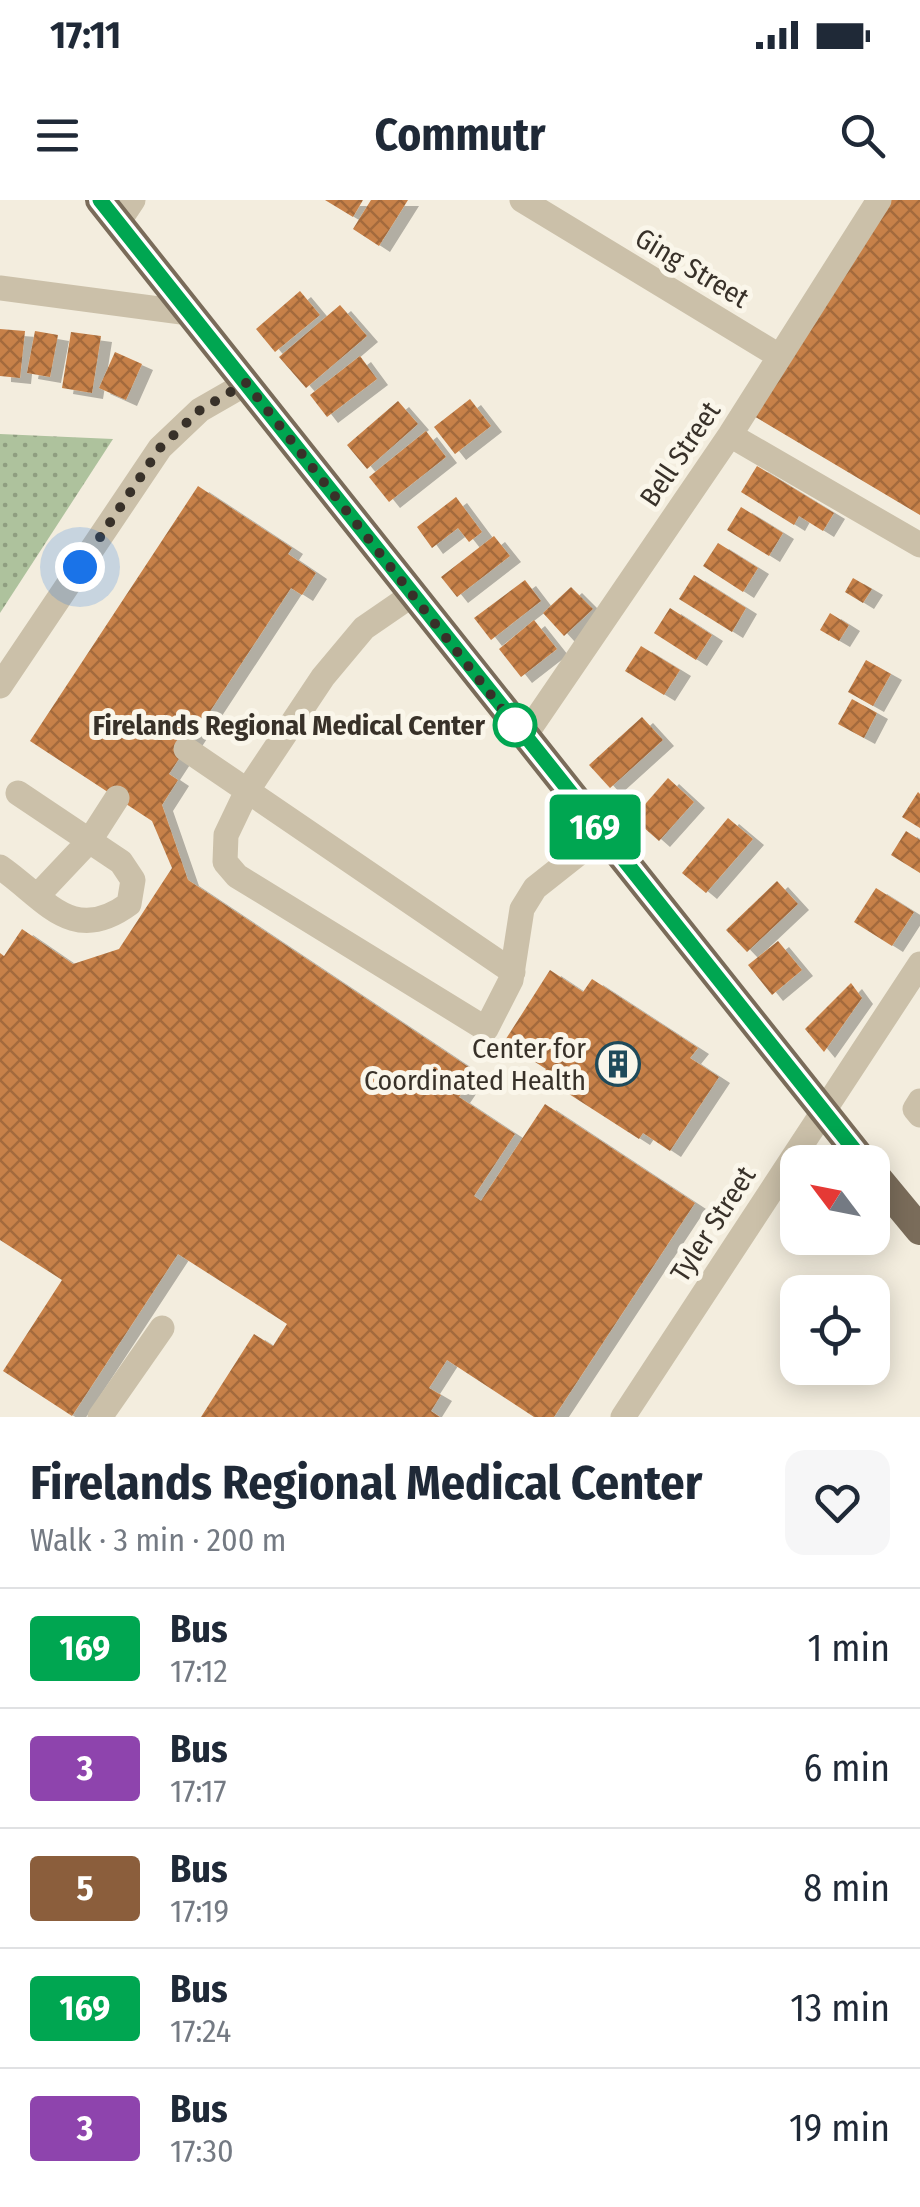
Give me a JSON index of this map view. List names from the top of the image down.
{
  "streets": {
    "street": ["Ging Street", "Bell Street", "Tyler Street"]
  },
  "crossings": [
    ["Ging Street", "Bell Street"]
  ],
  "places": {
    "other": ["Firelands Regional Medical Center"],
    "building": ["Center for Coordinated Health"]
  },
  "lines": ["bus line 169"],
  "north": "top left",
  "page": {
    "status": "17:11",
    "header": "Commutr",
    "on_map": "169",
    "heading": ["Firelands Regional Medical Center", "Walk · 3 min · 200 m"],
    "list": [
      {
        "mark": "169",
        "name": "Bus",
        "note": "17:12",
        "value": "1 min"
      },
      {
        "mark": "3",
        "name": "Bus",
        "note": "17:17",
        "value": "6 min"
      },
      {
        "mark": "5",
        "name": "Bus",
        "note": "17:19",
        "value": "8 min"
      },
      {
        "mark": "169",
        "name": "Bus",
        "note": "17:24",
        "value": "13 min"
      },
      {
        "mark": "3",
        "name": "Bus",
        "note": "17:30",
        "value": "19 min"
      }
    ]
  }
}
